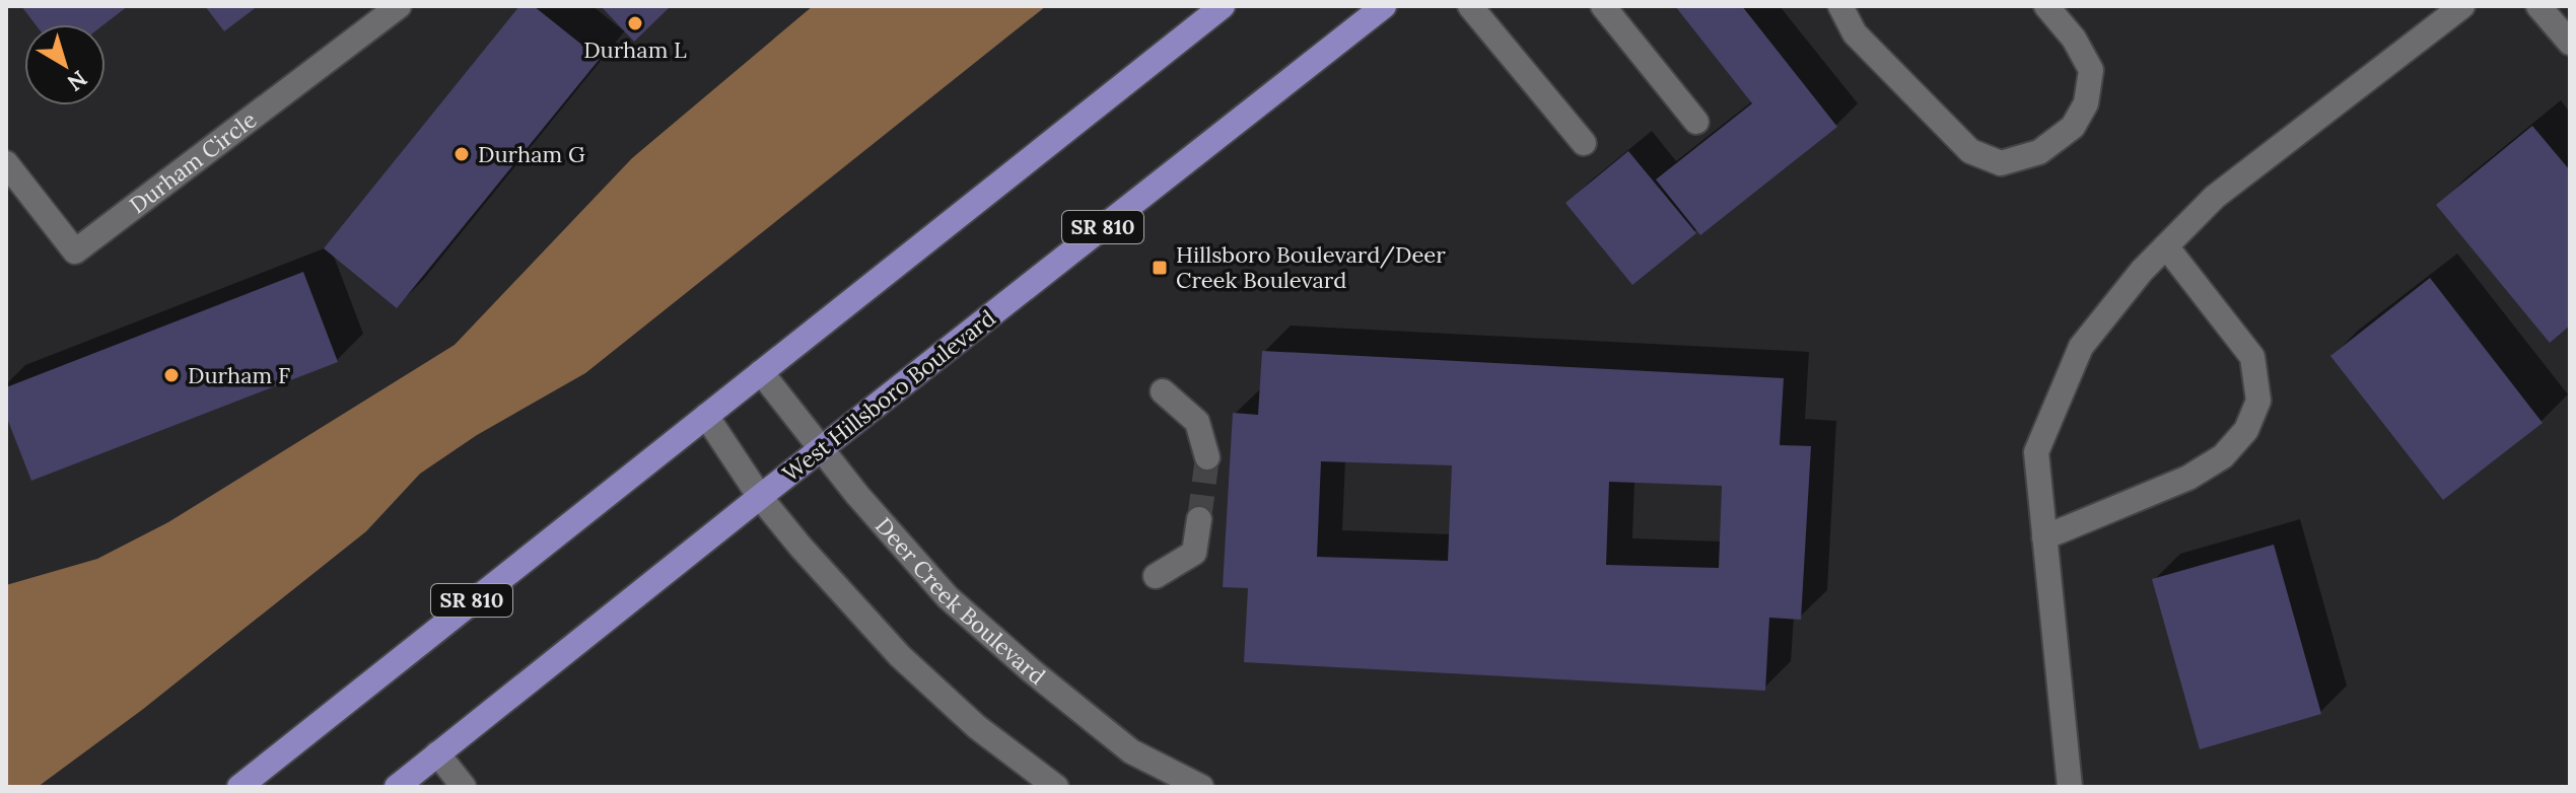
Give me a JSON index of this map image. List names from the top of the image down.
{
  "streets": {
    "main road": ["SR 810", "West Hillsboro Boulevard"],
    "street": ["Durham Circle", "Deer Creek Boulevard"]
  },
  "crossings": [
    ["SR 810", "Deer Creek Boulevard"],
    ["West Hillsboro Boulevard", "Deer Creek Boulevard"]
  ],
  "places": {
    "other": ["Durham L", "Durham G", "Durham F"],
    "transit": ["Hillsboro Boulevard/Deer Creek Boulevard"]
  },
  "north": "bottom right"
}
